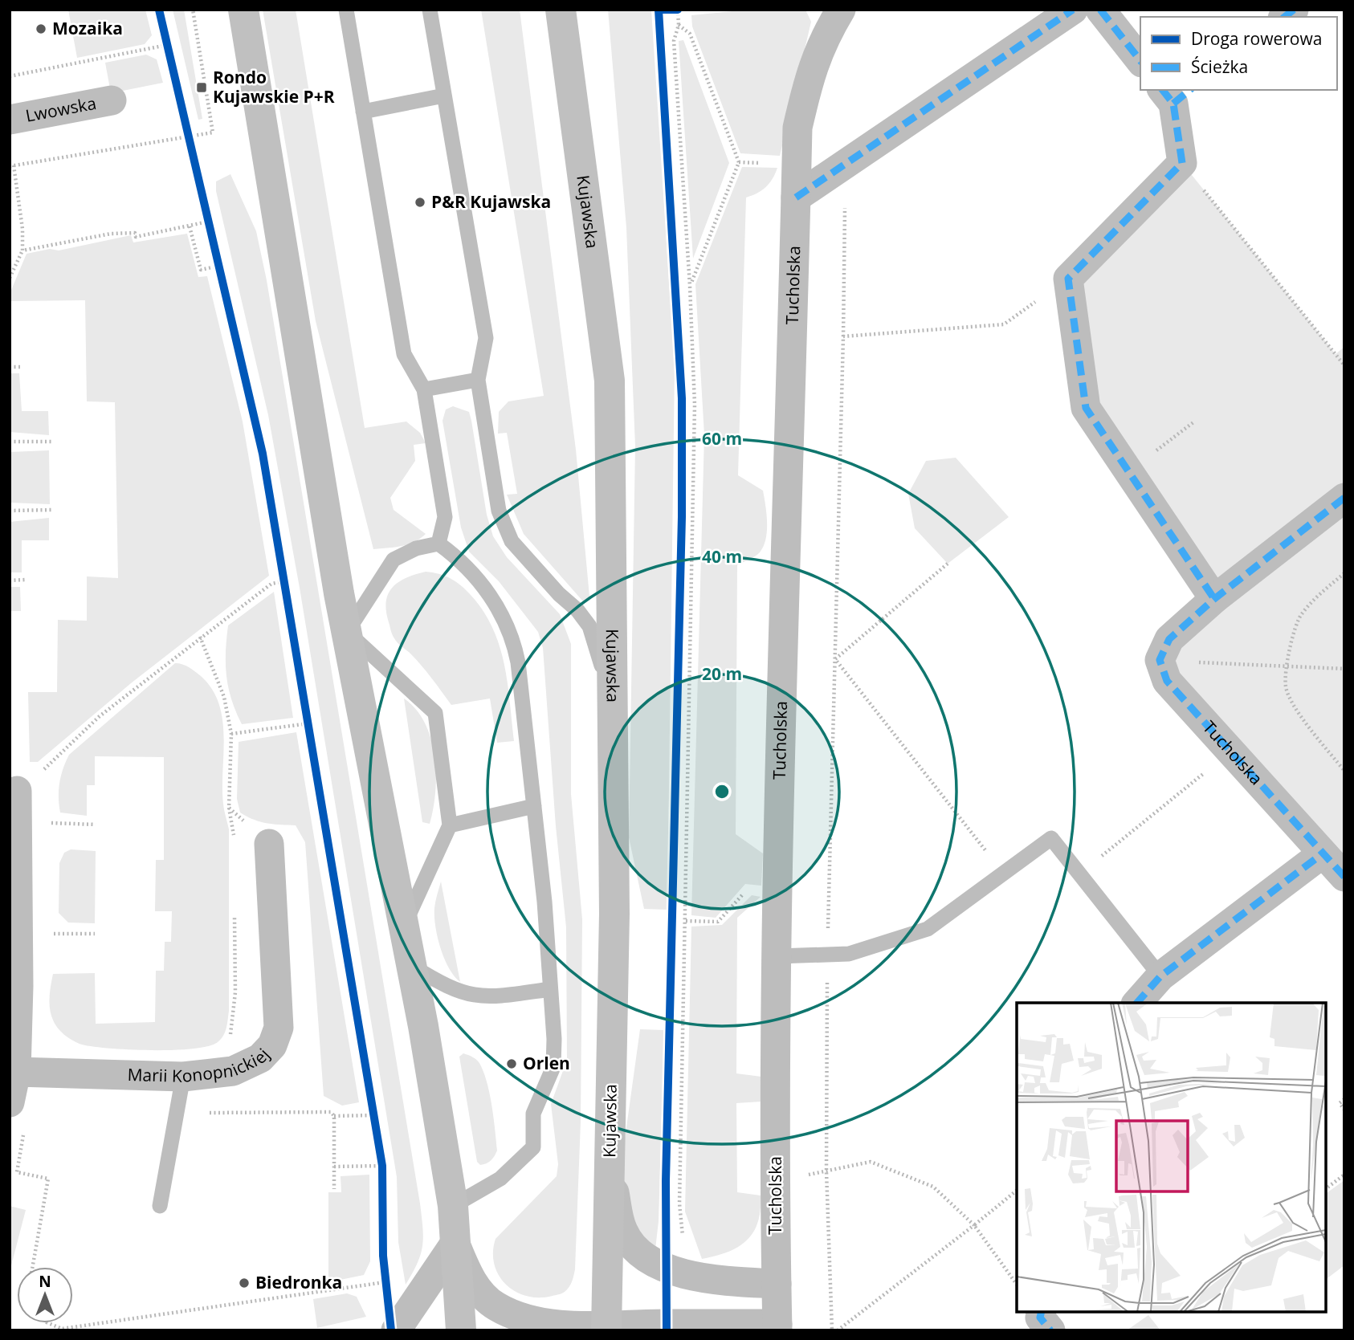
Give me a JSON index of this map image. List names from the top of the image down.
{
  "streets": {
    "main road": ["Kujawska"],
    "street": ["Lwowska", "Tucholska", "Marii Konopnickiej"]
  },
  "crossings": [
    ["Kujawska", "Tucholska"]
  ],
  "places": {
    "other": [
      "Mozaika",
      "P&R Kujawska",
      "Orlen",
      "Biedronka"
    ],
    "transit": ["Rondo Kujawskie P+R"]
  },
  "legend": ["Droga rowerowa", "Ścieżka"],
  "north": "top",
  "rings": ["60 m", "40 m", "20 m"]
}
